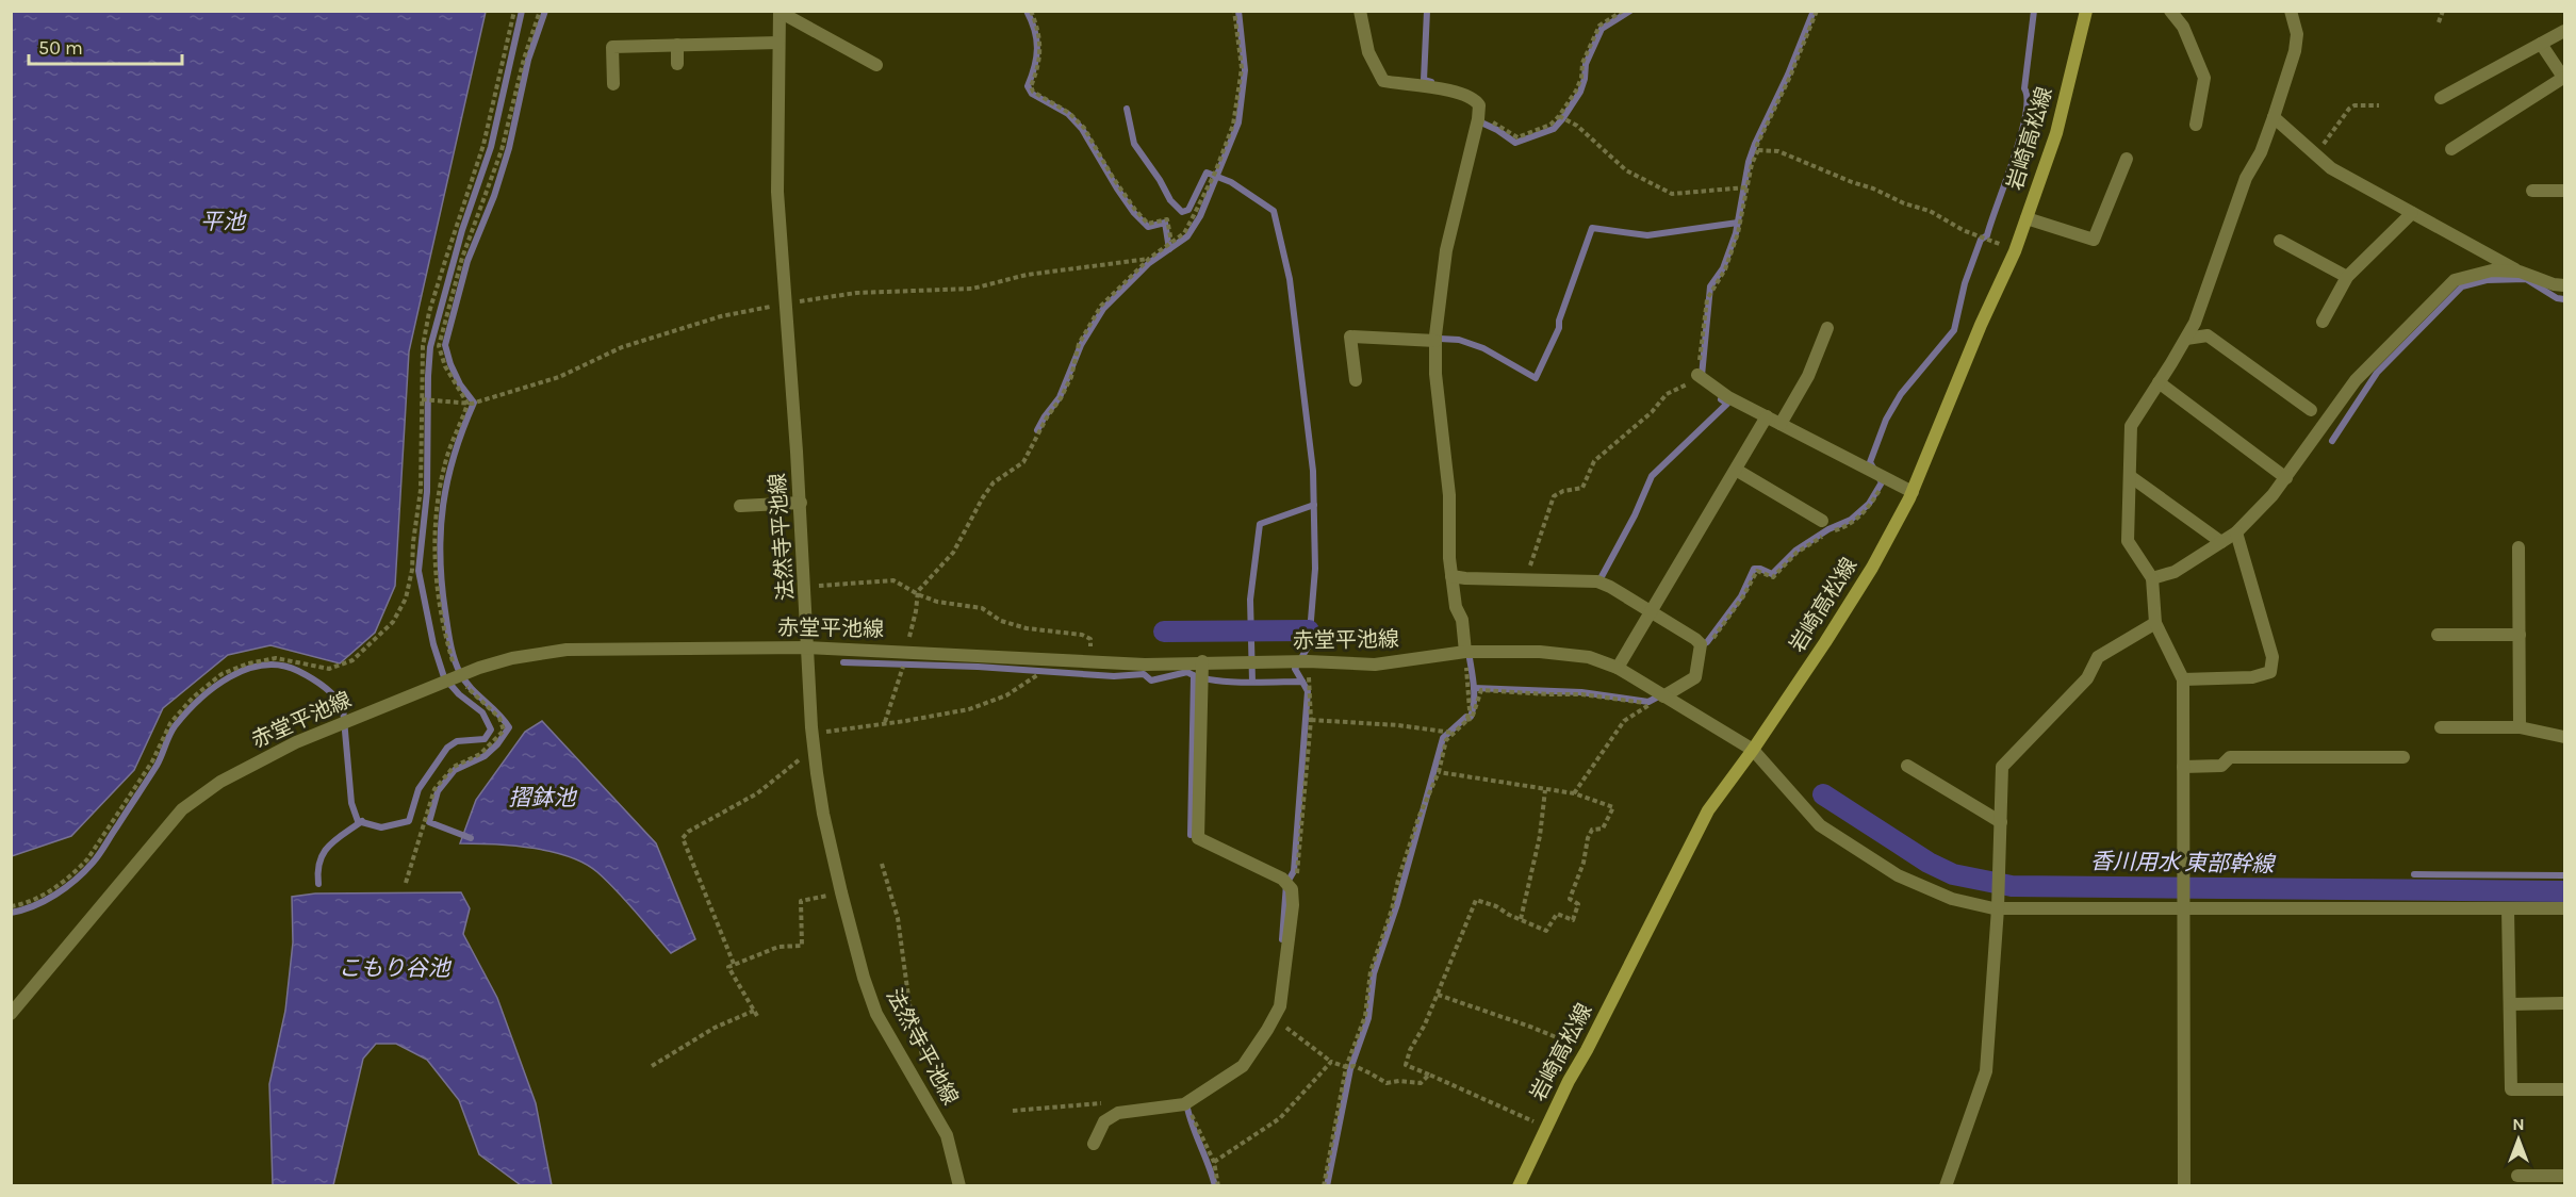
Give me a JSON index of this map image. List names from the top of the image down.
{
  "streets": {
    "main road": ["岩崎高松線"],
    "street": ["法然寺平池線", "赤堂平池線"]
  },
  "crossings": [
    ["岩崎高松線", "赤堂平池線"],
    ["法然寺平池線", "赤堂平池線"]
  ],
  "water": [
    "平池",
    "摺鉢池",
    "香川用水 東部幹線",
    "こもり谷池"
  ],
  "scale_bar": "50 m",
  "north": "top"
}
